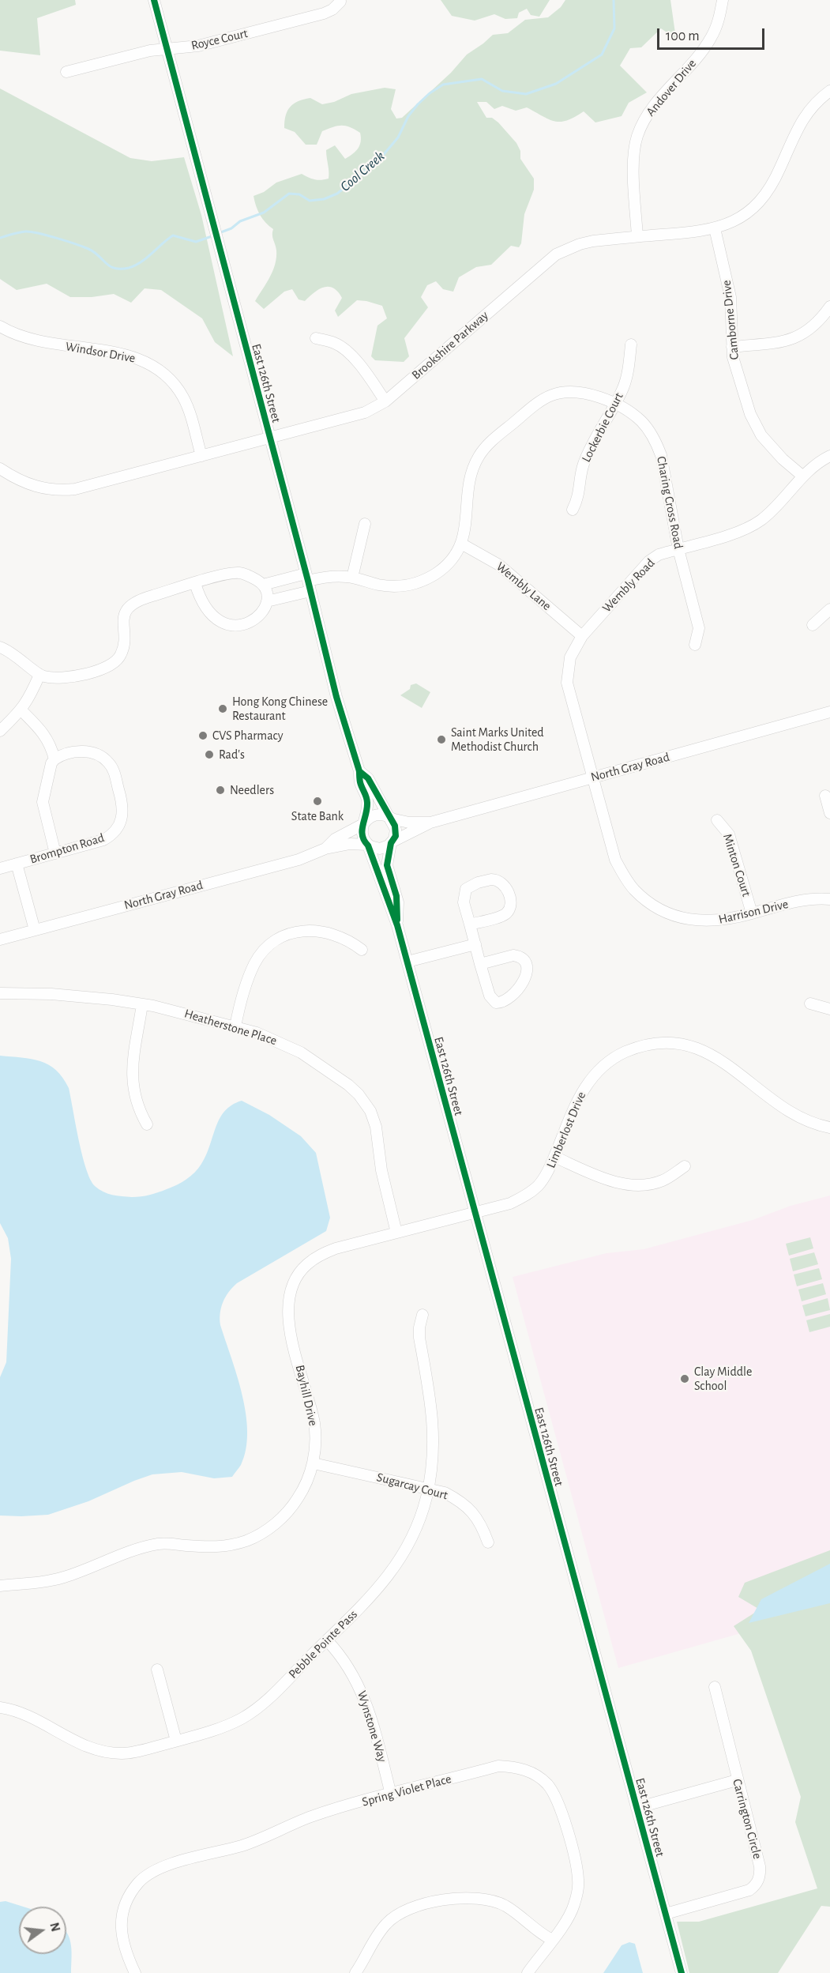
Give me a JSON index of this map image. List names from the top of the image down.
{
  "streets": {
    "street": [
      "Royce Court",
      "Andover Drive",
      "Camborne Drive",
      "Brookshire Parkway",
      "Windsor Drive",
      "East 126th Street",
      "Lockerbie Court",
      "Charing Cross Road",
      "Wembly Road",
      "Wembly Lane",
      "North Gray Road",
      "Brompton Road",
      "Minton Court",
      "Harrison Drive",
      "Heatherstone Place",
      "Limberlost Drive",
      "Bayhill Drive",
      "Sugarcay Court",
      "Pebble Pointe Pass",
      "Wynstone Way",
      "Spring Violet Place",
      "Carrington Circle"
    ]
  },
  "crossings": [
    ["Royce Court", "East 126th Street"],
    ["Andover Drive", "Brookshire Parkway"],
    ["Camborne Drive", "Brookshire Parkway"],
    ["Camborne Drive", "Wembly Road"],
    ["Brookshire Parkway", "Windsor Drive"],
    ["Brookshire Parkway", "East 126th Street"],
    ["East 126th Street", "Charing Cross Road"],
    ["East 126th Street", "North Gray Road"],
    ["East 126th Street", "Limberlost Drive"],
    ["East 126th Street", "Bayhill Drive"],
    ["East 126th Street", "Carrington Circle"],
    ["Lockerbie Court", "Charing Cross Road"],
    ["Charing Cross Road", "Wembly Road"],
    ["Charing Cross Road", "Wembly Lane"],
    ["Wembly Road", "Wembly Lane"],
    ["Wembly Road", "North Gray Road"],
    ["Wembly Road", "Harrison Drive"],
    ["North Gray Road", "Harrison Drive"],
    ["Minton Court", "Harrison Drive"],
    ["Heatherstone Place", "Bayhill Drive"],
    ["Limberlost Drive", "Bayhill Drive"],
    ["Bayhill Drive", "Sugarcay Court"],
    ["Sugarcay Court", "Pebble Pointe Pass"],
    ["Pebble Pointe Pass", "Wynstone Way"],
    ["Wynstone Way", "Spring Violet Place"]
  ],
  "water": ["Cool Creek"],
  "places": [
    "Hong Kong Chinese Restaurant",
    "CVS Pharmacy",
    "Saint Marks United Methodist Church",
    "Rad's",
    "Needlers",
    "State Bank",
    "Clay Middle School"
  ],
  "scale_bar": "100 m",
  "north": "right"
}
